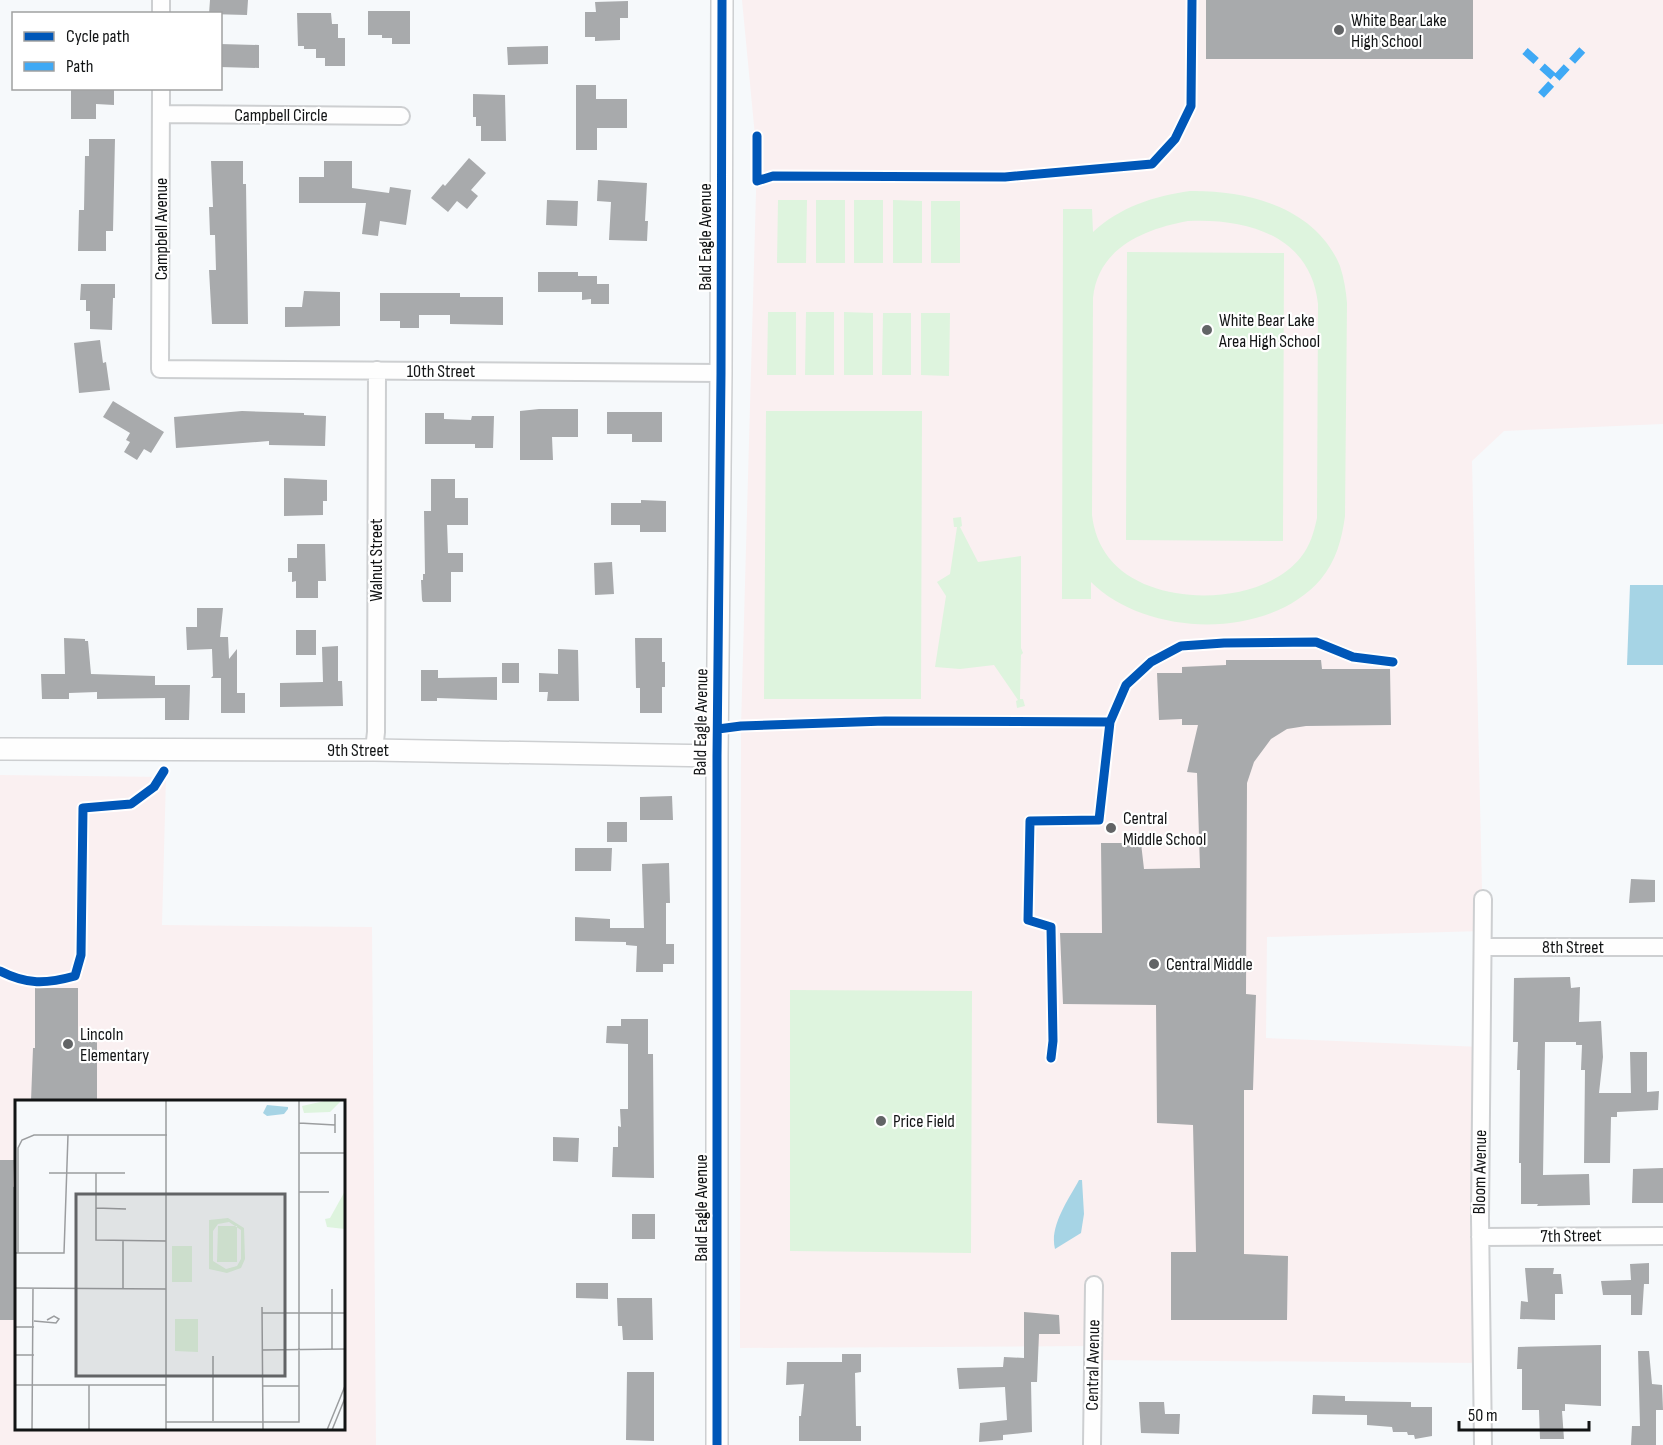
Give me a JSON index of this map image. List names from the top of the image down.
{
  "streets": {
    "street": [
      "Campbell Circle",
      "Campbell Avenue",
      "Bald Eagle Avenue",
      "10th Street",
      "Walnut Street",
      "9th Street",
      "8th Street",
      "Bloom Avenue",
      "7th Street",
      "Central Avenue"
    ]
  },
  "crossings": [
    ["Campbell Circle", "Campbell Avenue"],
    ["Campbell Avenue", "10th Street"],
    ["Bald Eagle Avenue", "10th Street"],
    ["Bald Eagle Avenue", "9th Street"],
    ["10th Street", "Walnut Street"],
    ["Walnut Street", "9th Street"],
    ["8th Street", "Bloom Avenue"],
    ["Bloom Avenue", "7th Street"]
  ],
  "places": [
    "White Bear Lake High School",
    "White Bear Lake Area High School",
    "Central Middle School",
    "Central Middle",
    "Lincoln Elementary",
    "Price Field"
  ],
  "legend": ["Cycle path", "Path"],
  "scale_bar": "50 m"
}
